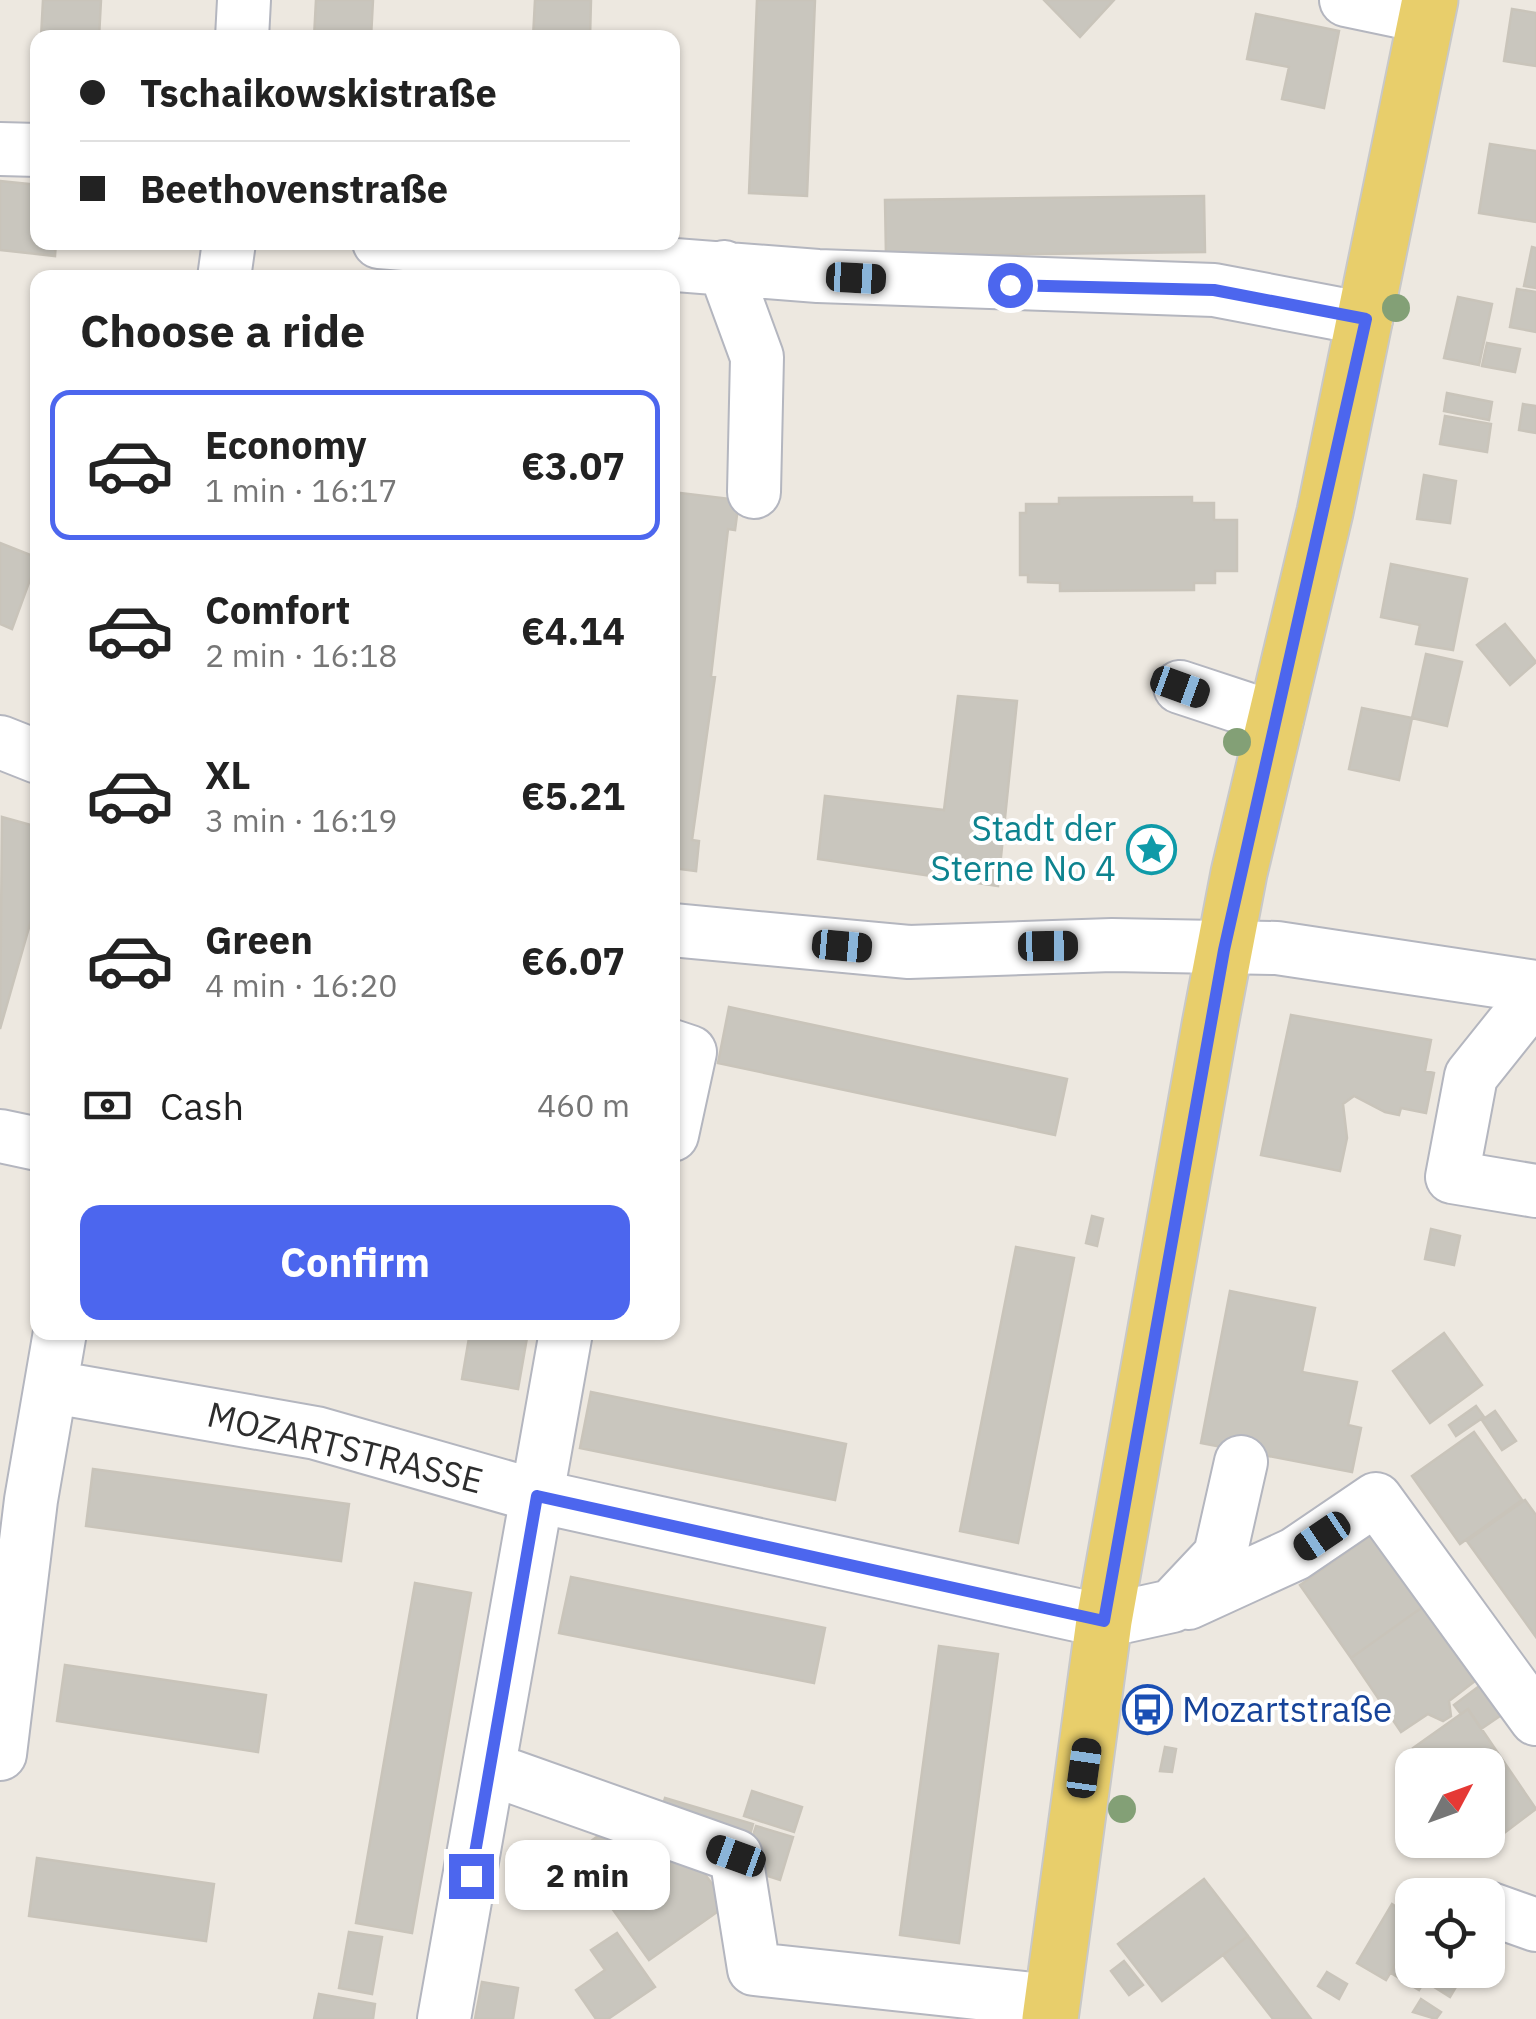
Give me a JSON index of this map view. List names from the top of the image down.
{
  "streets": {
    "street": ["MOZARTSTRASSE"]
  },
  "places": {
    "place": ["Stadt der Sterne No 4"],
    "bus stop": ["Mozartstraße"]
  },
  "north": "top right",
  "page": {
    "banner": ["Tschaikowskistraße", "Beethovenstraße"],
    "heading": "Choose a ride",
    "list": [
      {
        "name": "Economy",
        "note": "1 min · 16:17",
        "value": "€3.07"
      },
      {
        "name": "Comfort",
        "note": "2 min · 16:18",
        "value": "€4.14"
      },
      {
        "name": "XL",
        "note": "3 min · 16:19",
        "value": "€5.21"
      },
      {
        "name": "Green",
        "note": "4 min · 16:20",
        "value": "€6.07"
      }
    ],
    "pay": ["Cash", "460 m"],
    "buttons": "Confirm",
    "bubble": "2 min"
  }
}
